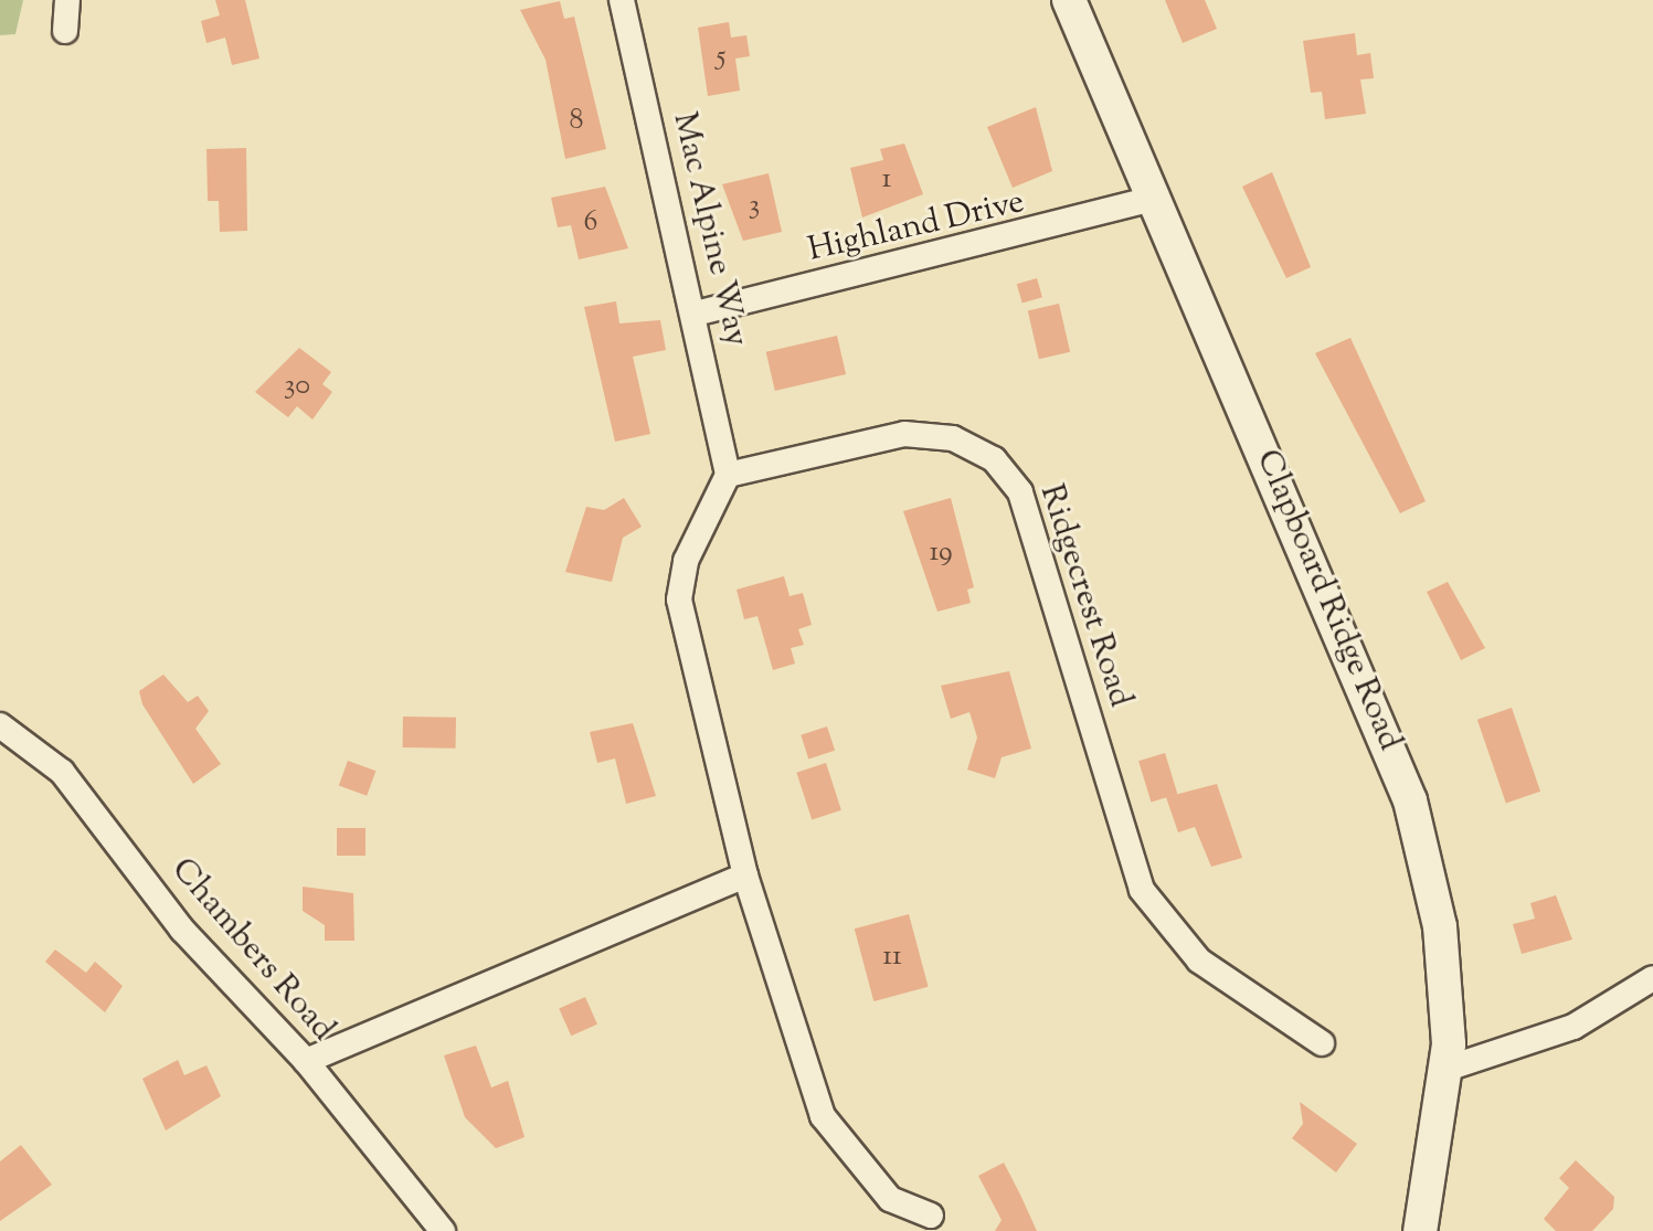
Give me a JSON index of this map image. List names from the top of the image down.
{
  "streets": {
    "main road": ["Clapboard Ridge Road"],
    "street": [
      "Highland Drive",
      "Mac Alpine Way",
      "Ridgecrest Road",
      "Chambers Road"
    ]
  },
  "crossings": [
    ["Highland Drive", "Mac Alpine Way"],
    ["Highland Drive", "Clapboard Ridge Road"],
    ["Mac Alpine Way", "Ridgecrest Road"]
  ],
  "house_numbers": [
    "5",
    "8",
    "1",
    "3",
    "6",
    "30",
    "19",
    "11"
  ]
}
